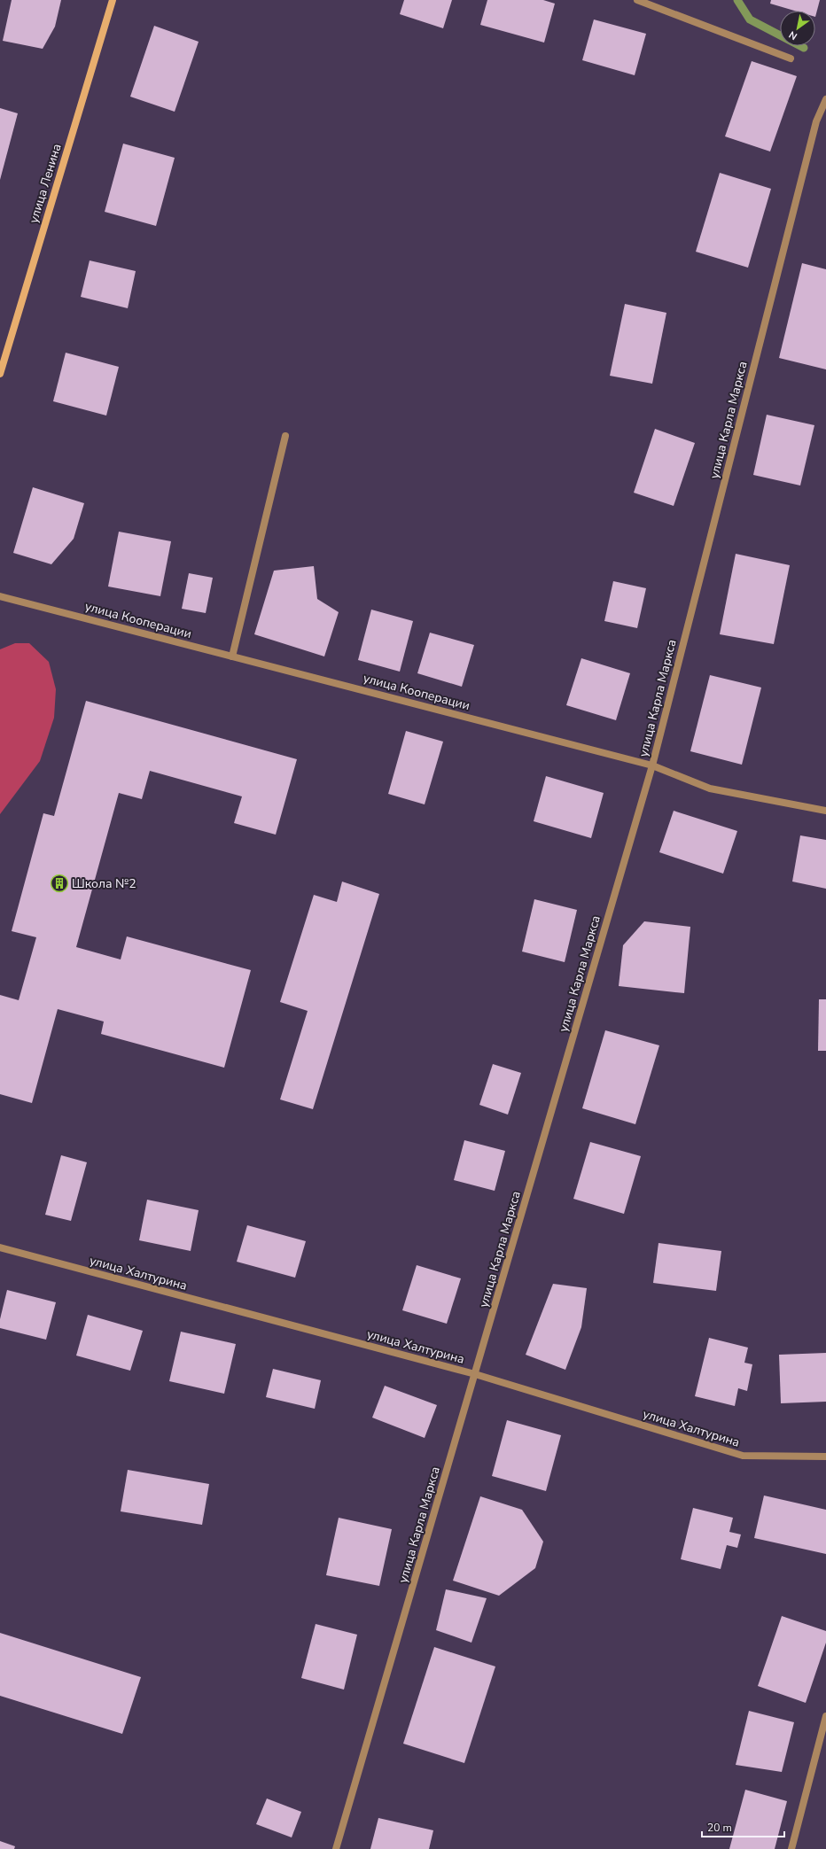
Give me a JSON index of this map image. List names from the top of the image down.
{
  "streets": {
    "street": [
      "улица Ленина",
      "улица Карла Маркса",
      "улица Кооперации",
      "улица Халтурина"
    ]
  },
  "crossings": [
    ["улица Карла Маркса", "улица Кооперации"],
    ["улица Карла Маркса", "улица Халтурина"]
  ],
  "places": {
    "building": ["Школа №2"]
  },
  "scale_bar": "20 m",
  "north": "bottom left"
}
